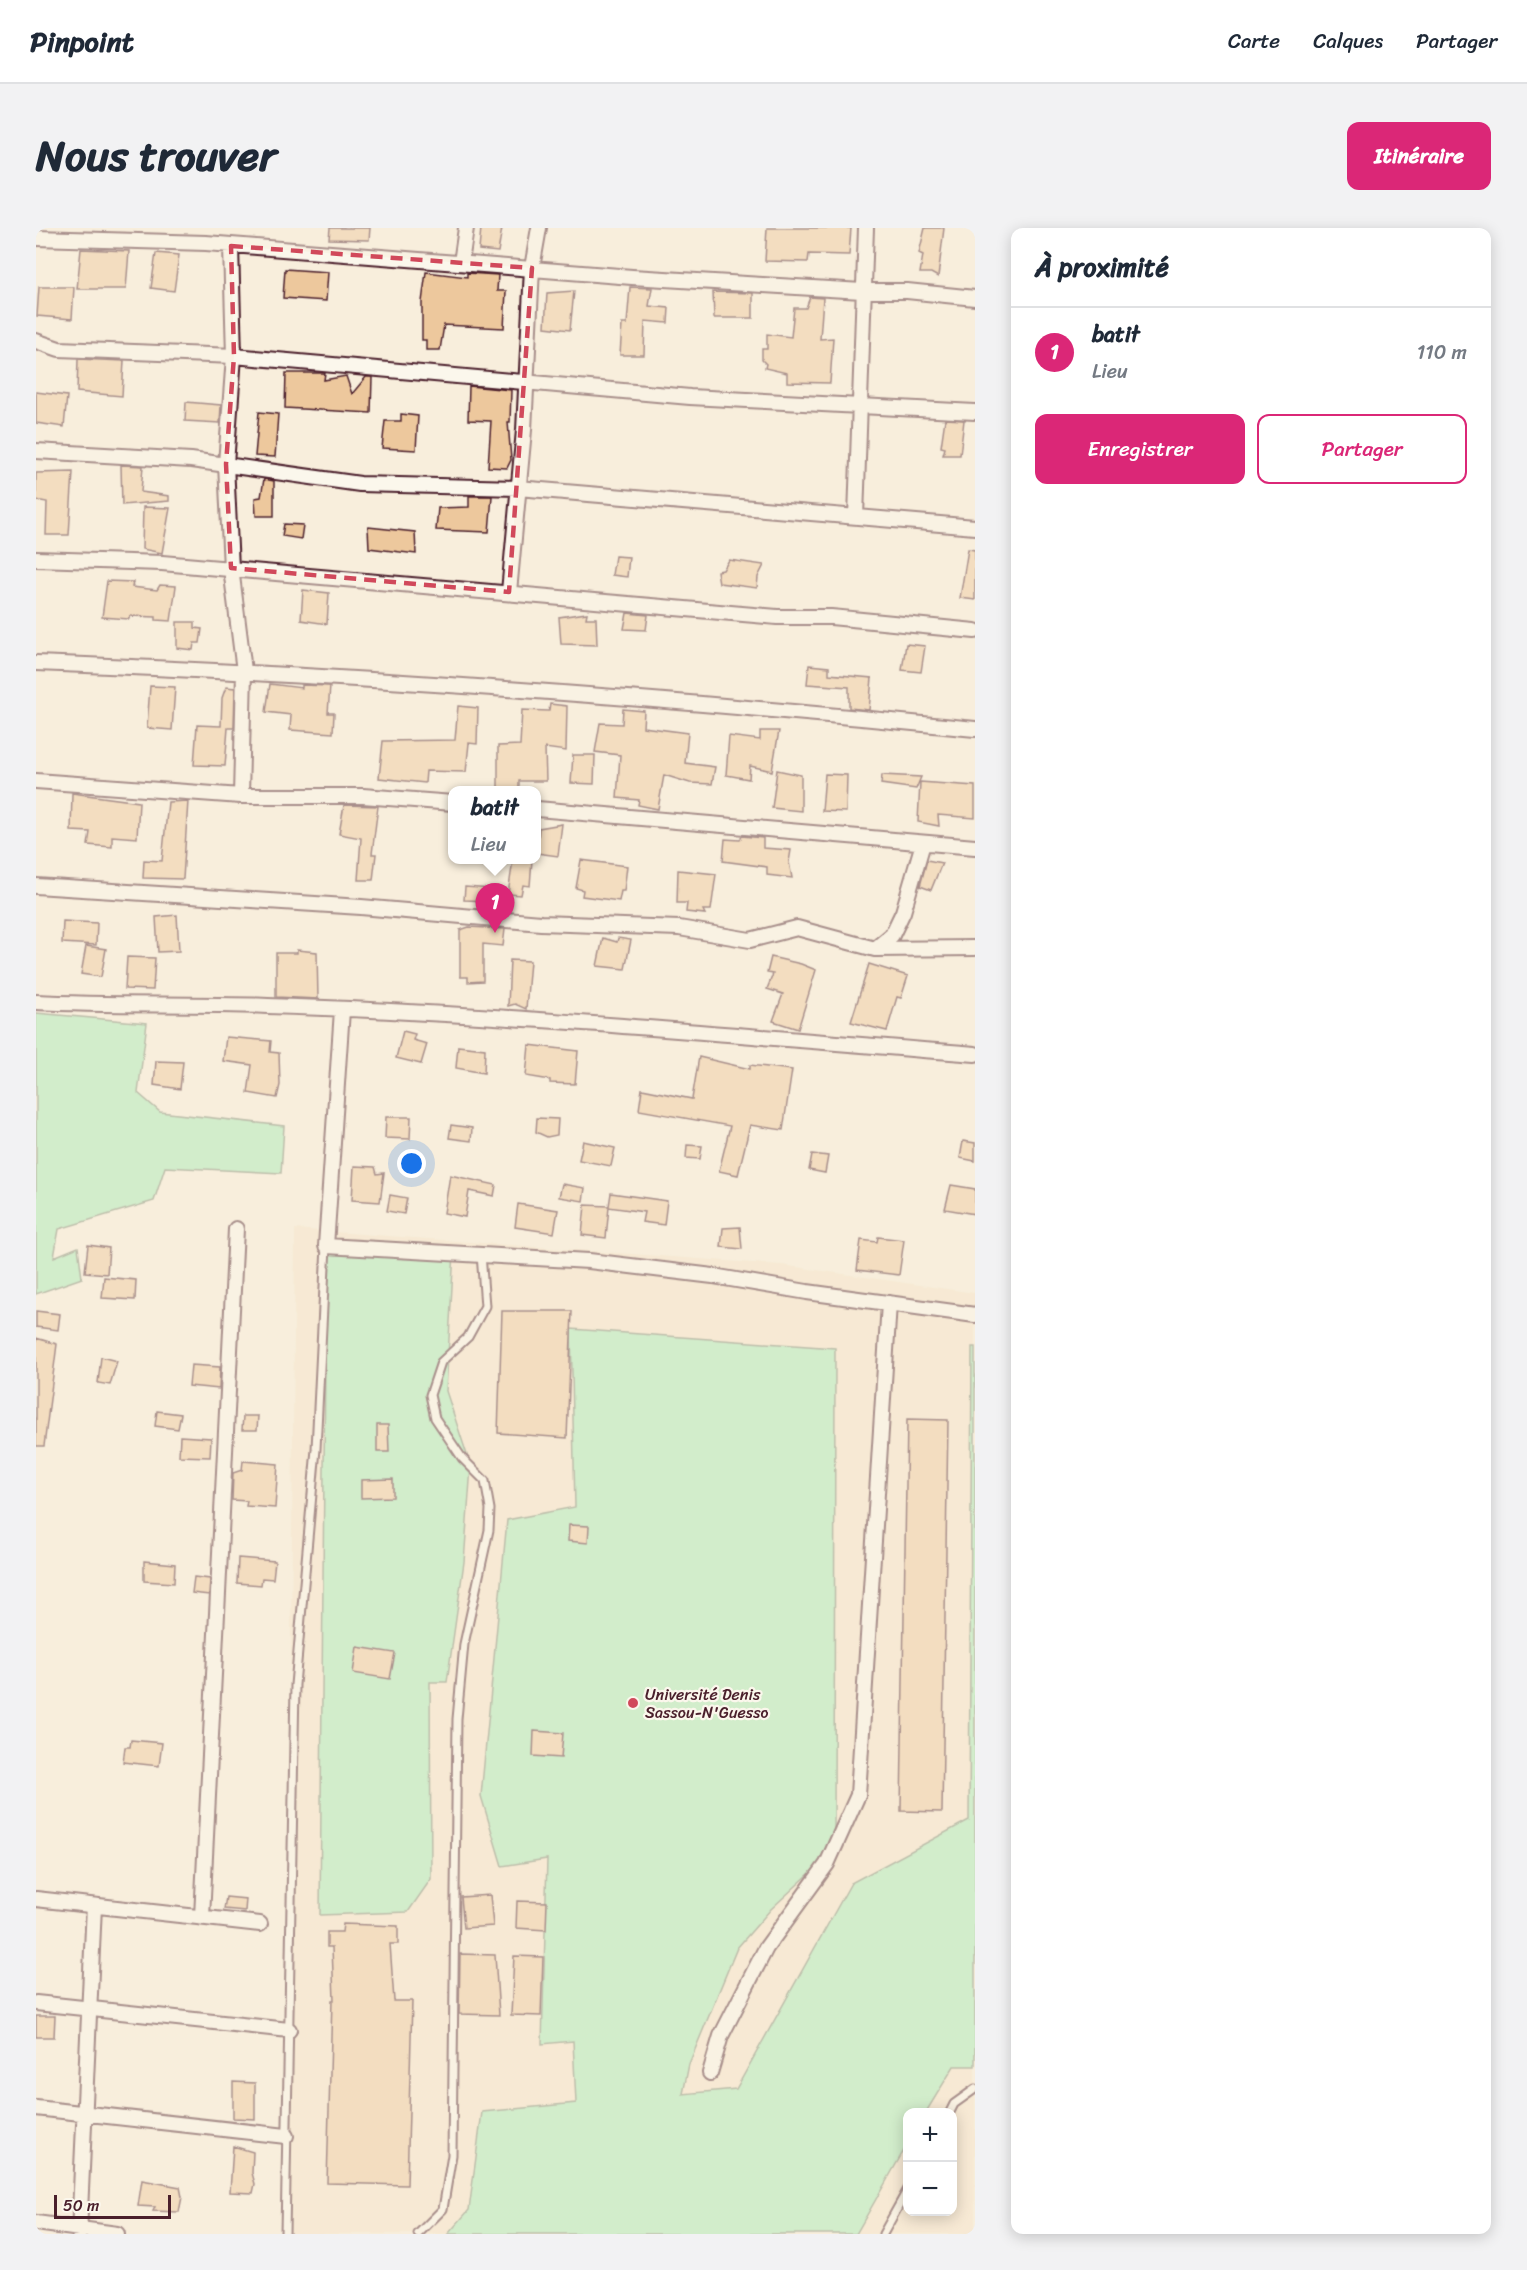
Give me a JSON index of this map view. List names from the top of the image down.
{
  "places": ["Université Denis Sassou-N'Guesso"],
  "scale_bar": "50 m",
  "page": {
    "header": "Pinpoint",
    "nav": ["Carte", "Calques", "Partager"],
    "title": "Nous trouver",
    "buttons": [
      "Itinéraire",
      ["Enregistrer", "Partager"]
    ],
    "heading": "À proximité",
    "list": [
      {
        "mark": "1",
        "name": "batit",
        "note": "Lieu",
        "value": "110 m"
      }
    ],
    "popup": ["batit", "Lieu"],
    "pins": "1",
    "map_buttons": ["+", "−"],
    "scale": "50 m"
  }
}
